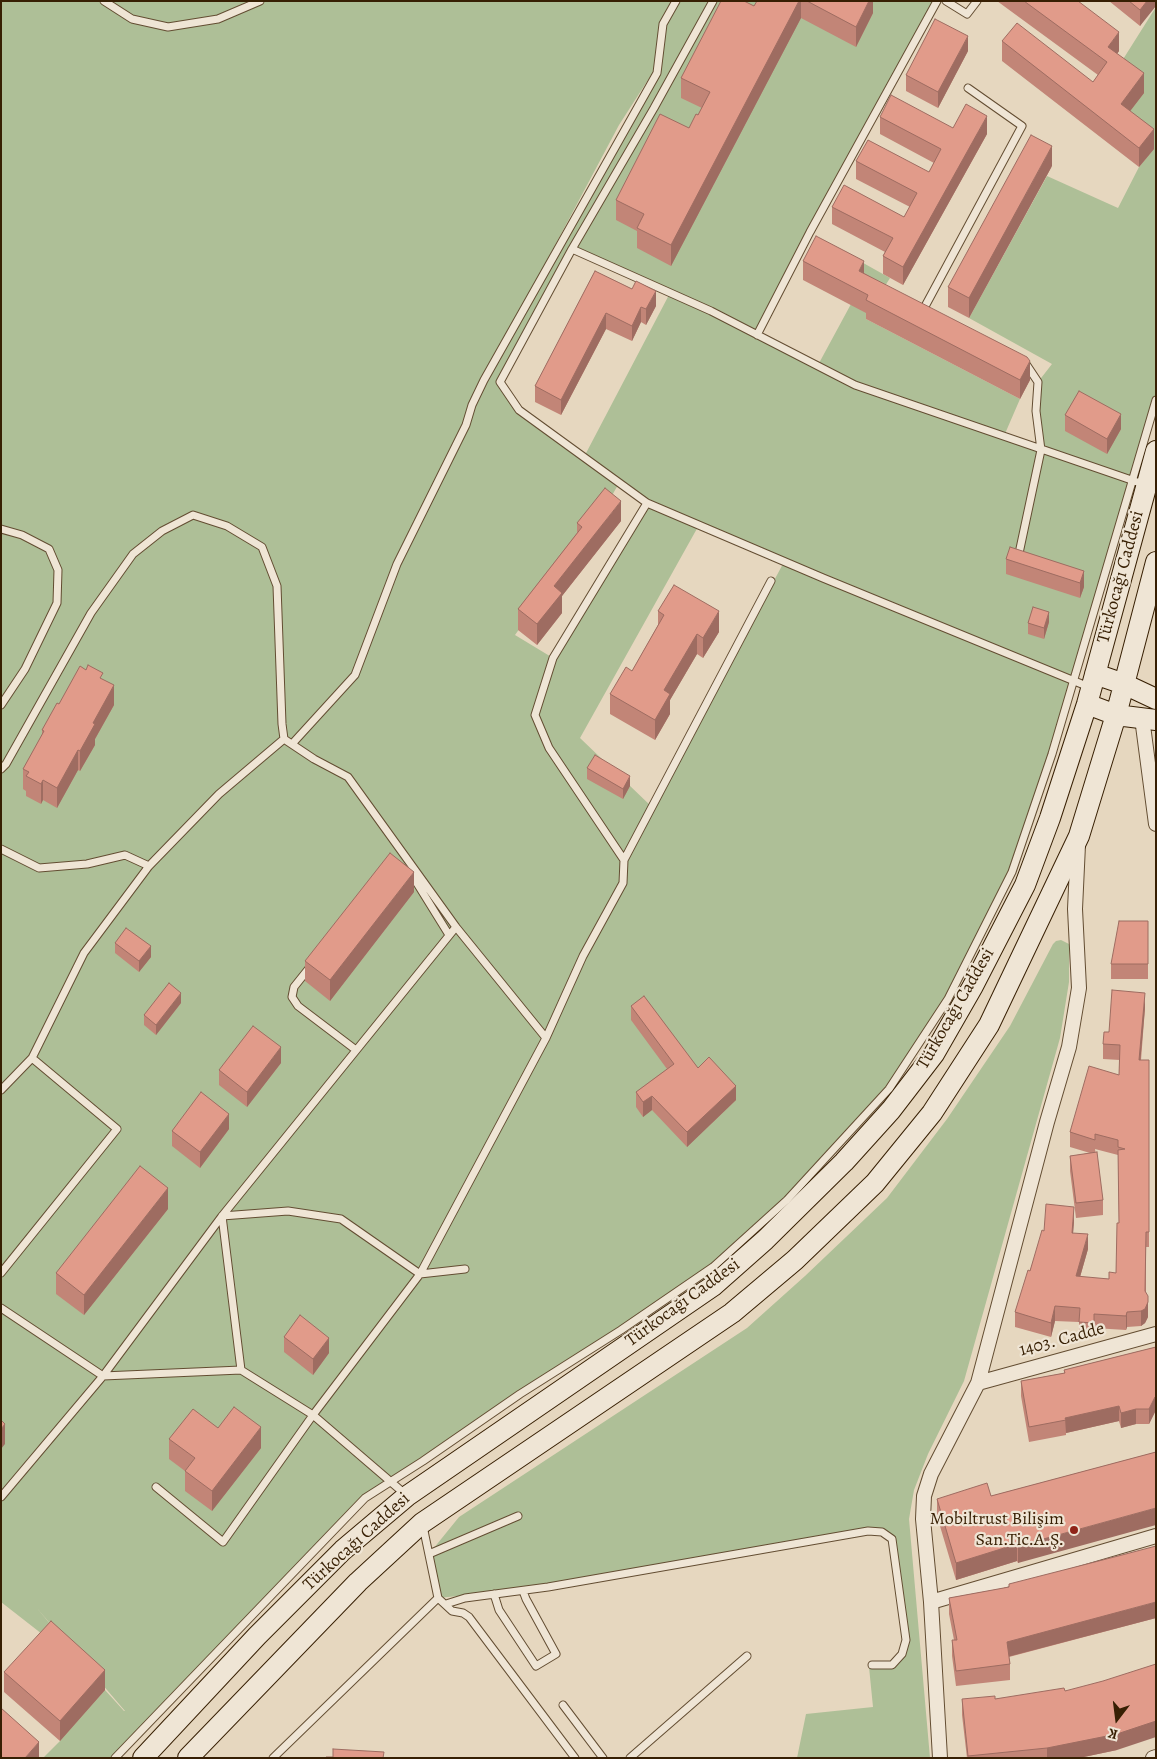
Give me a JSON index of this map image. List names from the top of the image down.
{
  "streets": {
    "main road": ["Türkocağı Caddesi"],
    "street": ["1403. Cadde"]
  },
  "places": ["Mobiltrust Bilişim San.Tic.A.Ş."],
  "north": "bottom"
}
